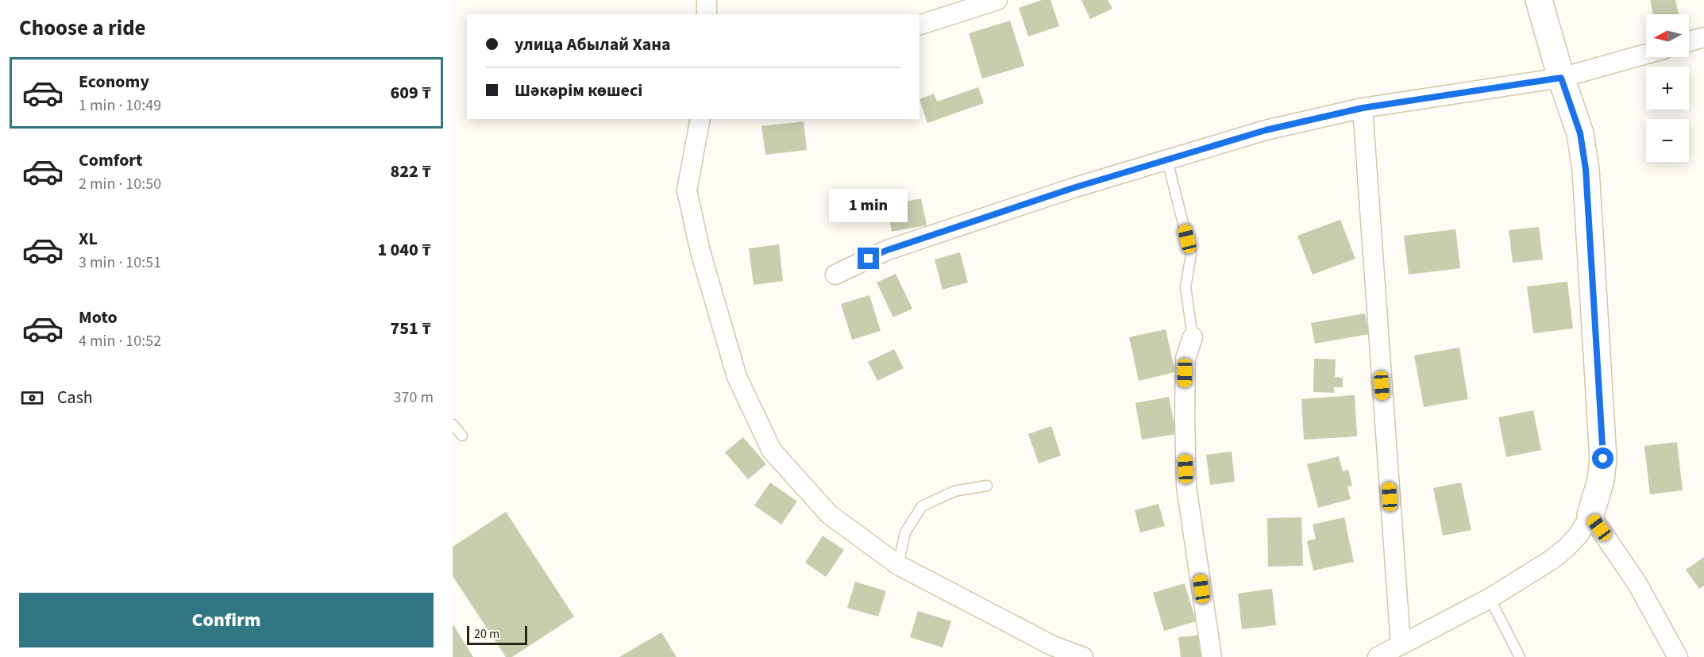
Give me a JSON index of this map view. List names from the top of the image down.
{
  "scale_bar": "20 m",
  "north": "left",
  "page": {
    "heading": "Choose a ride",
    "map_buttons": ["+", "−"],
    "banner": ["улица Абылай Хана", "Шәкәрім көшесі"],
    "list": [
      {
        "name": "Economy",
        "note": "1 min · 10:49",
        "value": "609 ₸"
      },
      {
        "name": "Comfort",
        "note": "2 min · 10:50",
        "value": "822 ₸"
      },
      {
        "name": "XL",
        "note": "3 min · 10:51",
        "value": "1 040 ₸"
      },
      {
        "name": "Moto",
        "note": "4 min · 10:52",
        "value": "751 ₸"
      }
    ],
    "bubble": "1 min",
    "pay": ["Cash", "370 m"],
    "buttons": "Confirm",
    "scale": "20 m"
  }
}
